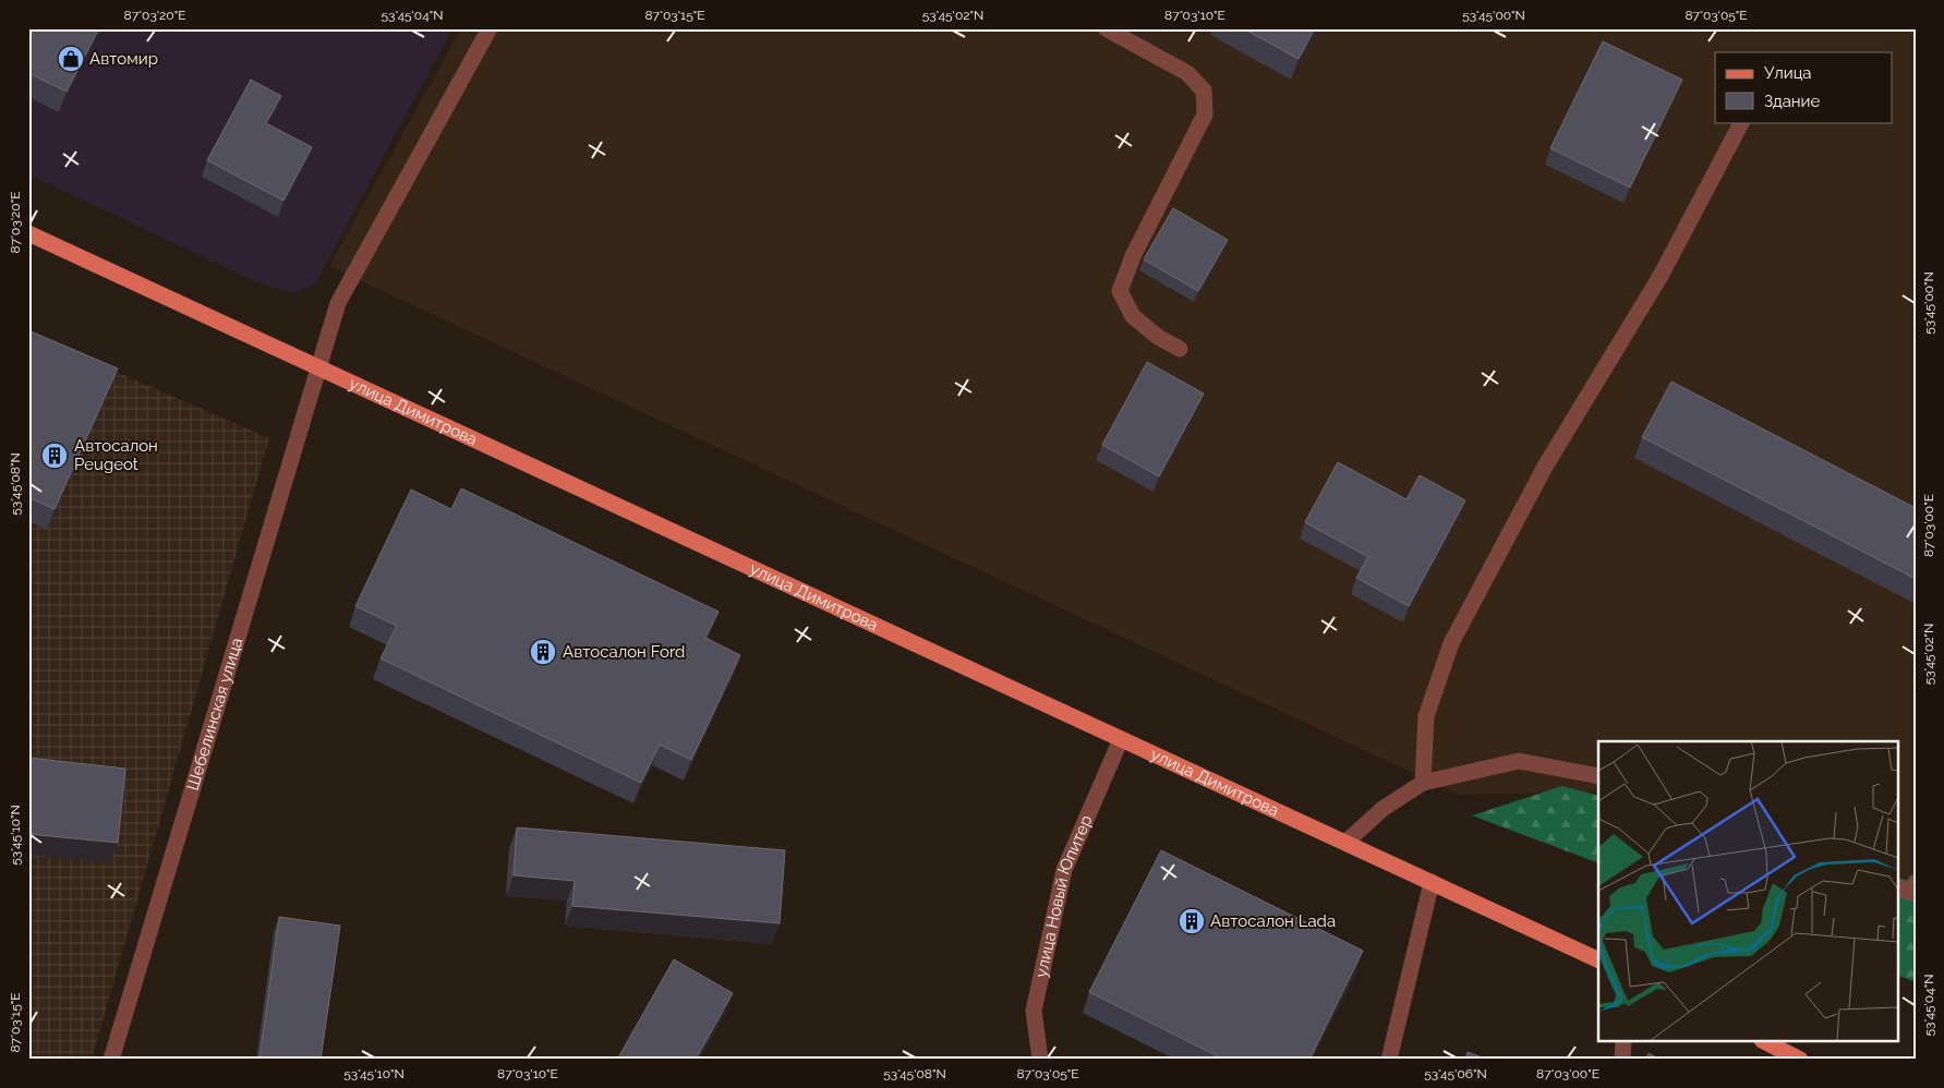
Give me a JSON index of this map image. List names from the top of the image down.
{
  "streets": {
    "main road": ["улица Димитрова"],
    "street": ["Шебелинская улица", "улица Новый Юпитер"]
  },
  "crossings": [
    ["улица Димитрова", "Шебелинская улица"],
    ["улица Димитрова", "улица Новый Юпитер"]
  ],
  "places": {
    "shop": ["Автомир"],
    "building": ["Автосалон Peugeot", "Автосалон Ford", "Автосалон Lada"]
  },
  "legend": ["Улица", "Здание"],
  "coordinates": [
    "87°03'20\"E",
    "53°45'04\"N",
    "87°03'15\"E",
    "53°45'02\"N",
    "87°03'10\"E",
    "53°45'00\"N",
    "87°03'05\"E",
    "53°45'08\"N",
    "87°03'00\"E",
    "53°45'10\"N",
    "53°45'06\"N"
  ]
}
